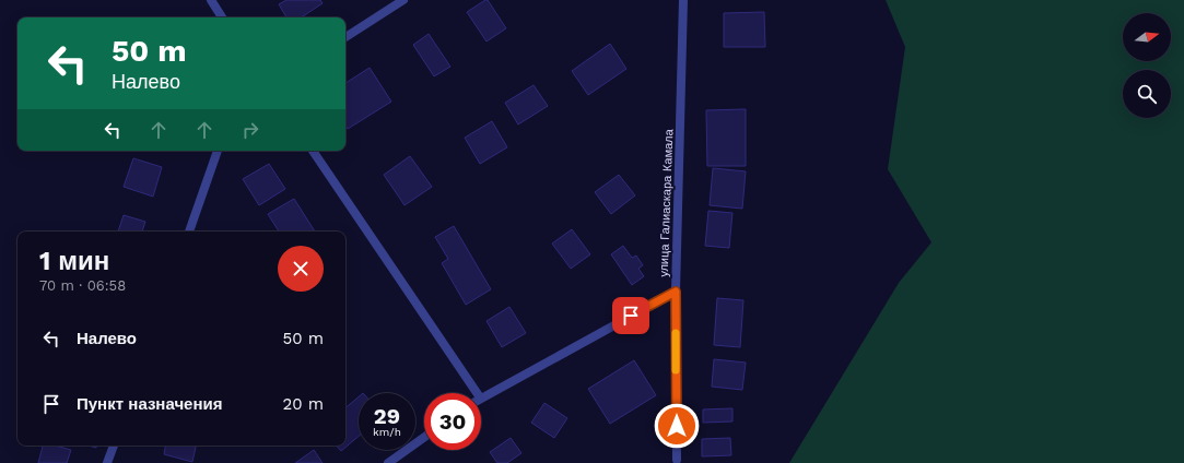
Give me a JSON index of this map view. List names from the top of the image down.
{
  "streets": {
    "street": ["улица Галиаскара Камала"]
  },
  "north": "right",
  "page": {
    "turn": ["50 m", "Налево"],
    "heading": ["1 мин", "70 m · 06:58"],
    "list": [
      {
        "name": "Налево",
        "value": "50 m"
      },
      {
        "name": "Пункт назначения",
        "value": "20 m"
      }
    ],
    "speed": "29 km/h",
    "limit": "30"
  }
}
